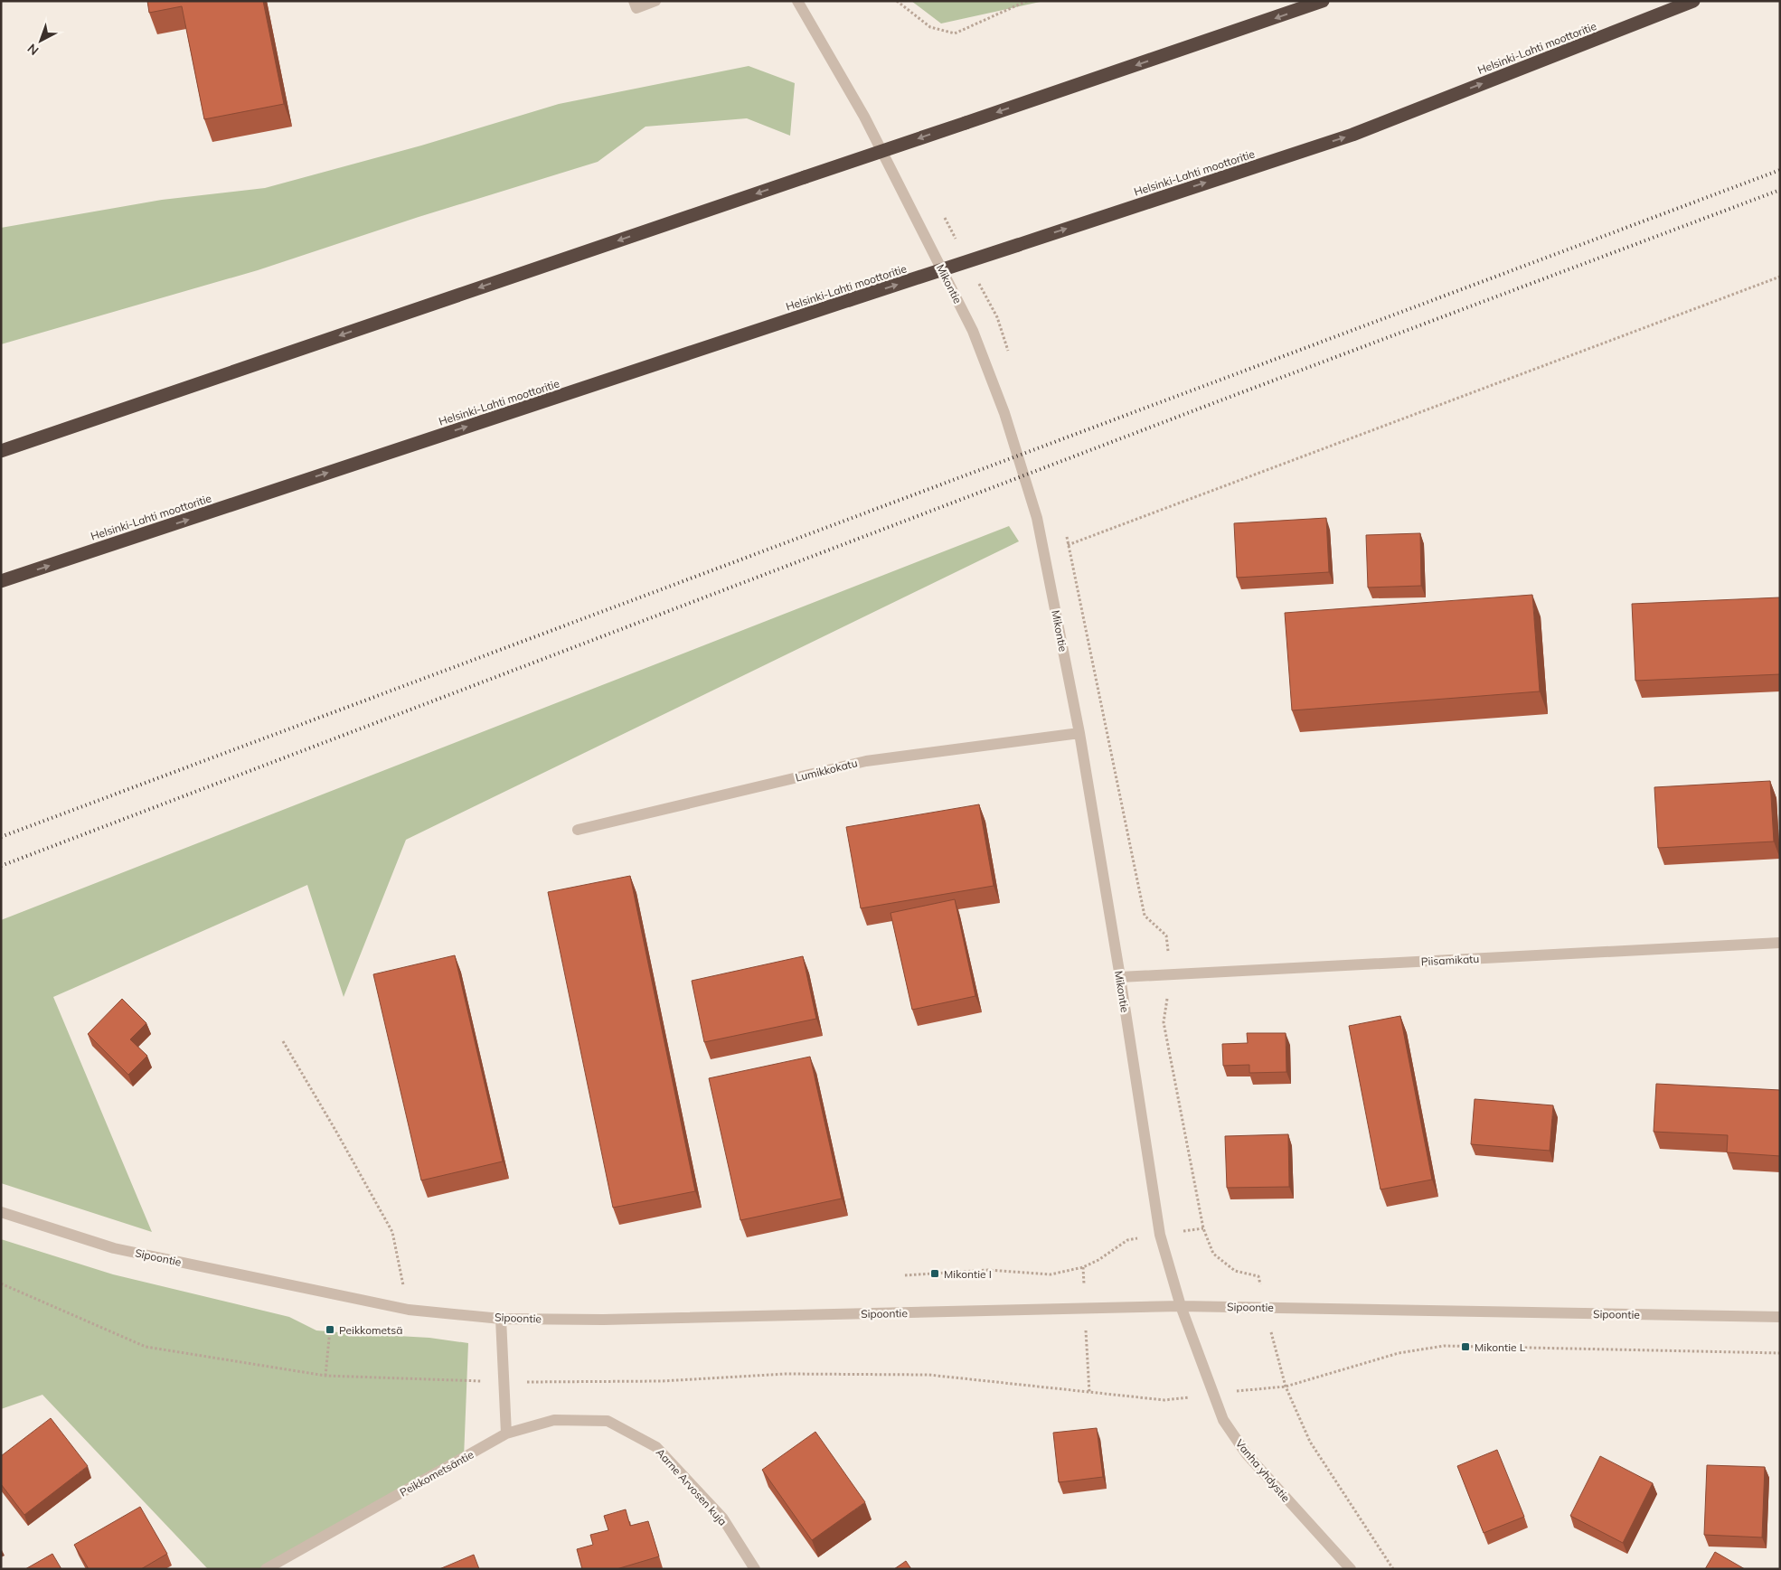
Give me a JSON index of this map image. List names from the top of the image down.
{
  "streets": {
    "highway": ["Helsinki-Lahti moottoritie"],
    "street": [
      "Mikontie",
      "Lumikkokatu",
      "Piisamikatu",
      "Sipoontie",
      "Vanha yhdystie",
      "Peikkometsäntie",
      "Aarne Arvosen kuja"
    ]
  },
  "crossings": [
    ["Mikontie", "Lumikkokatu"],
    ["Mikontie", "Piisamikatu"],
    ["Mikontie", "Sipoontie"],
    ["Mikontie", "Vanha yhdystie"],
    ["Sipoontie", "Vanha yhdystie"],
    ["Peikkometsäntie", "Aarne Arvosen kuja"]
  ],
  "one_way": ["Helsinki-Lahti moottoritie"],
  "places": {
    "transit": ["Mikontie I", "Peikkometsä", "Mikontie L"]
  },
  "north": "bottom left"
}
